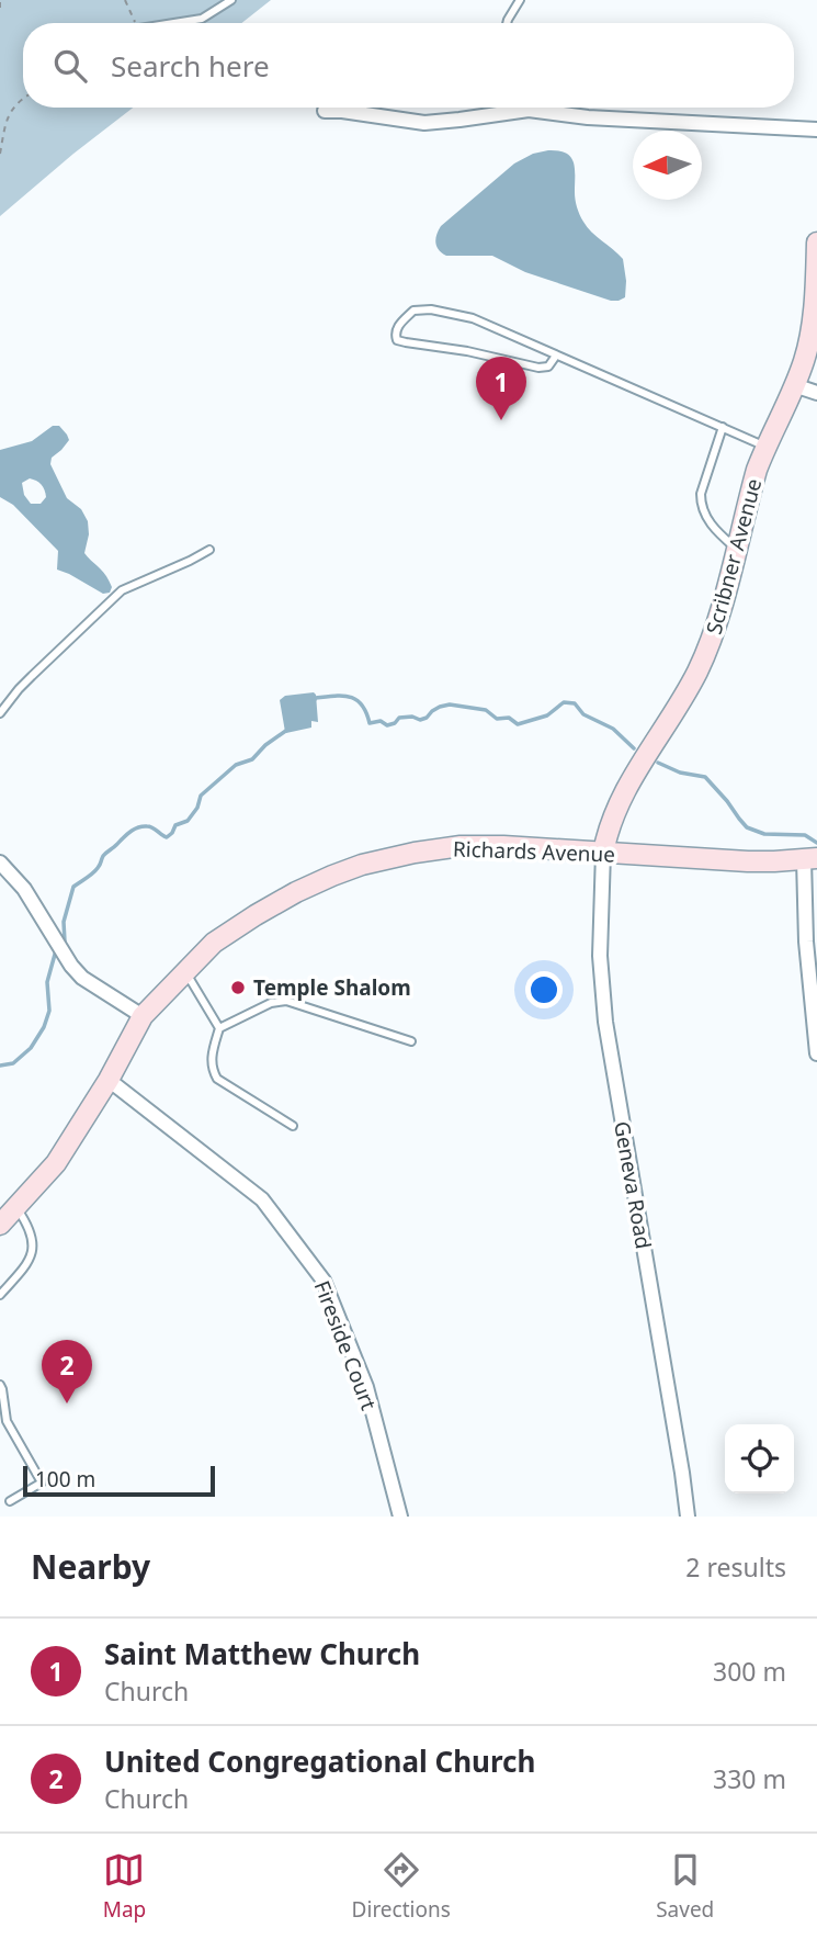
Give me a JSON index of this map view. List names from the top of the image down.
{
  "streets": {
    "street": [
      "Scribner Avenue",
      "Richards Avenue",
      "Geneva Road",
      "Fireside Court"
    ]
  },
  "crossings": [
    ["Scribner Avenue", "Richards Avenue"],
    ["Scribner Avenue", "Geneva Road"],
    ["Richards Avenue", "Geneva Road"],
    ["Richards Avenue", "Fireside Court"]
  ],
  "places": ["Temple Shalom"],
  "scale_bar": "100 m",
  "north": "left",
  "page": {
    "search": "Search here",
    "pins": ["1", "2"],
    "scale": "100 m",
    "heading": ["Nearby", "2 results"],
    "list": [
      {
        "mark": "1",
        "name": "Saint Matthew Church",
        "note": "Church",
        "value": "300 m"
      },
      {
        "mark": "2",
        "name": "United Congregational Church",
        "note": "Church",
        "value": "330 m"
      }
    ],
    "nav": ["Map", "Directions", "Saved"]
  }
}
